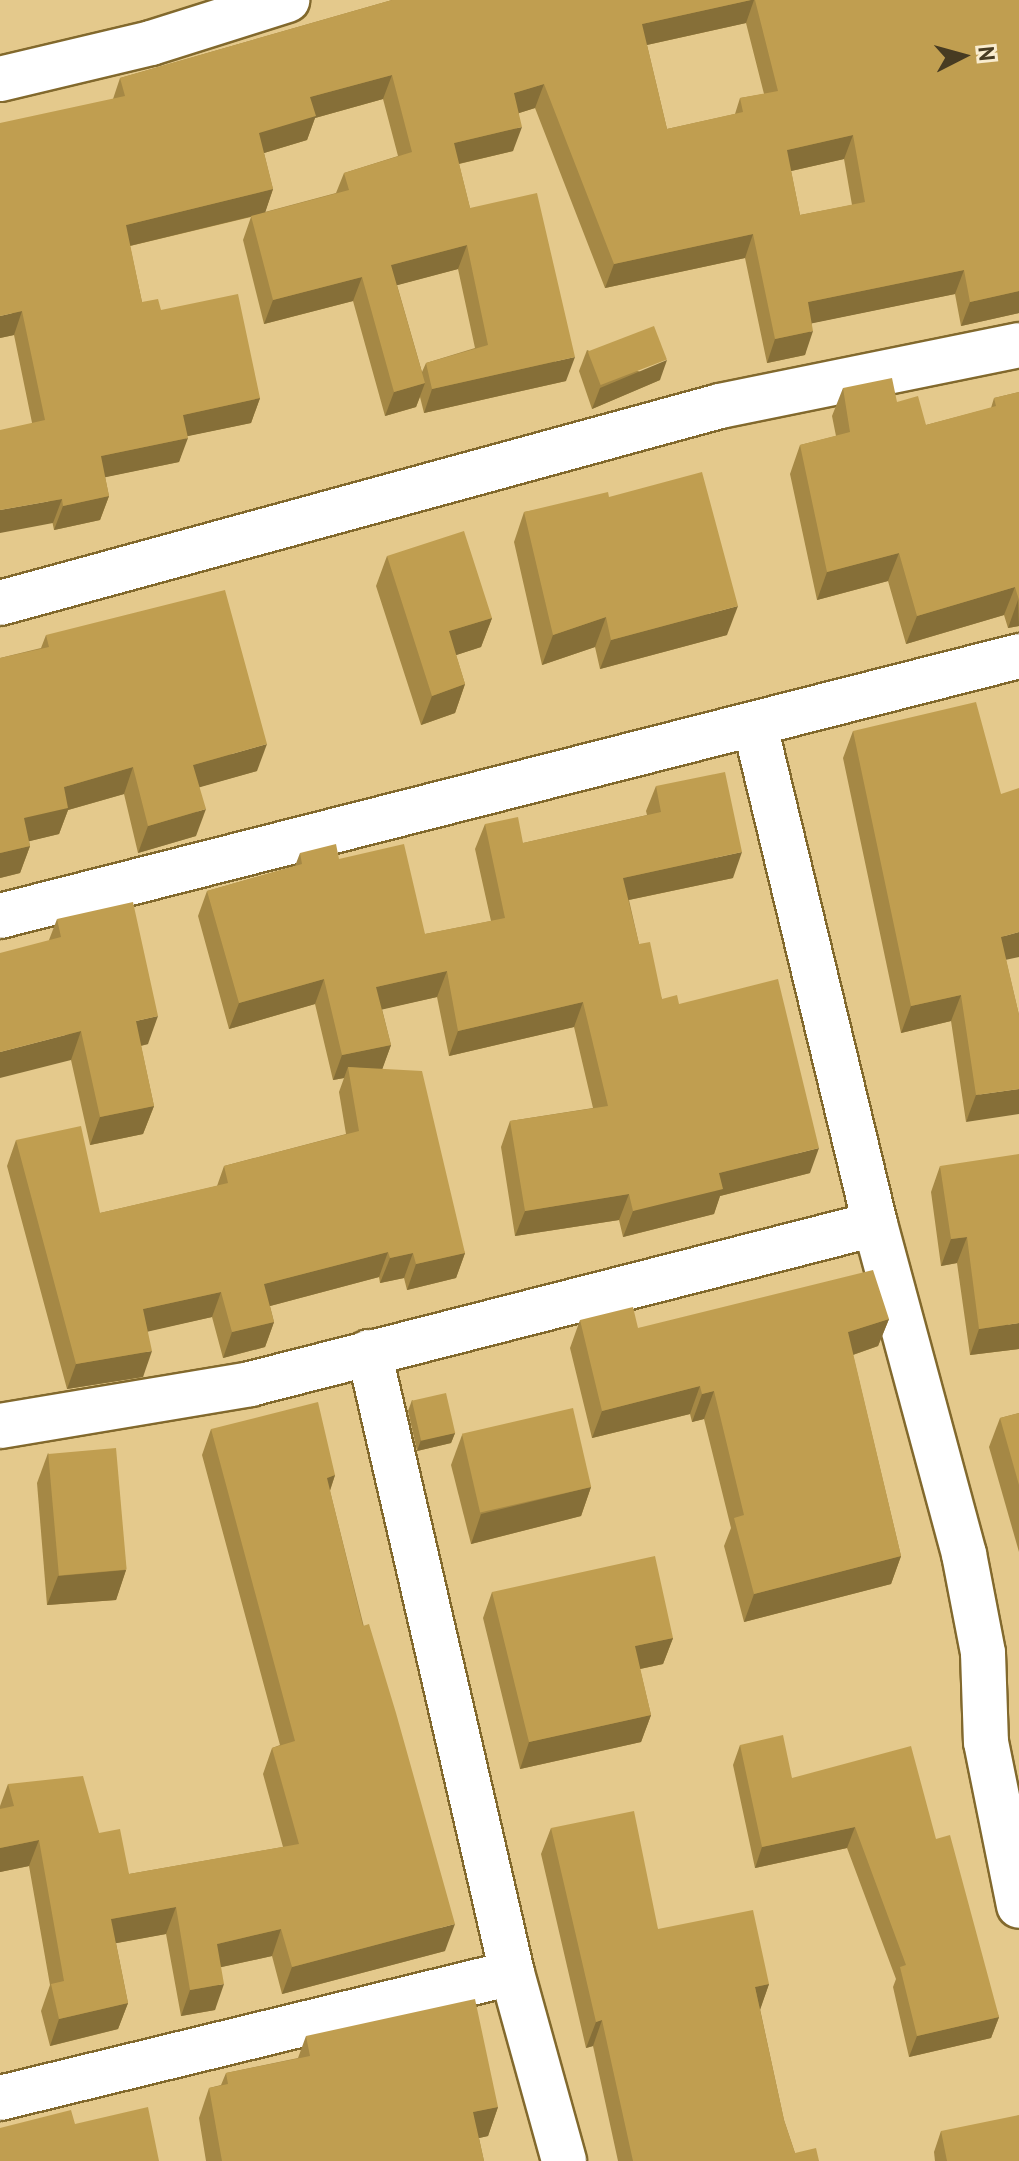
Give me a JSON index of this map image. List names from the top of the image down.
{
  "north": "right"
}
